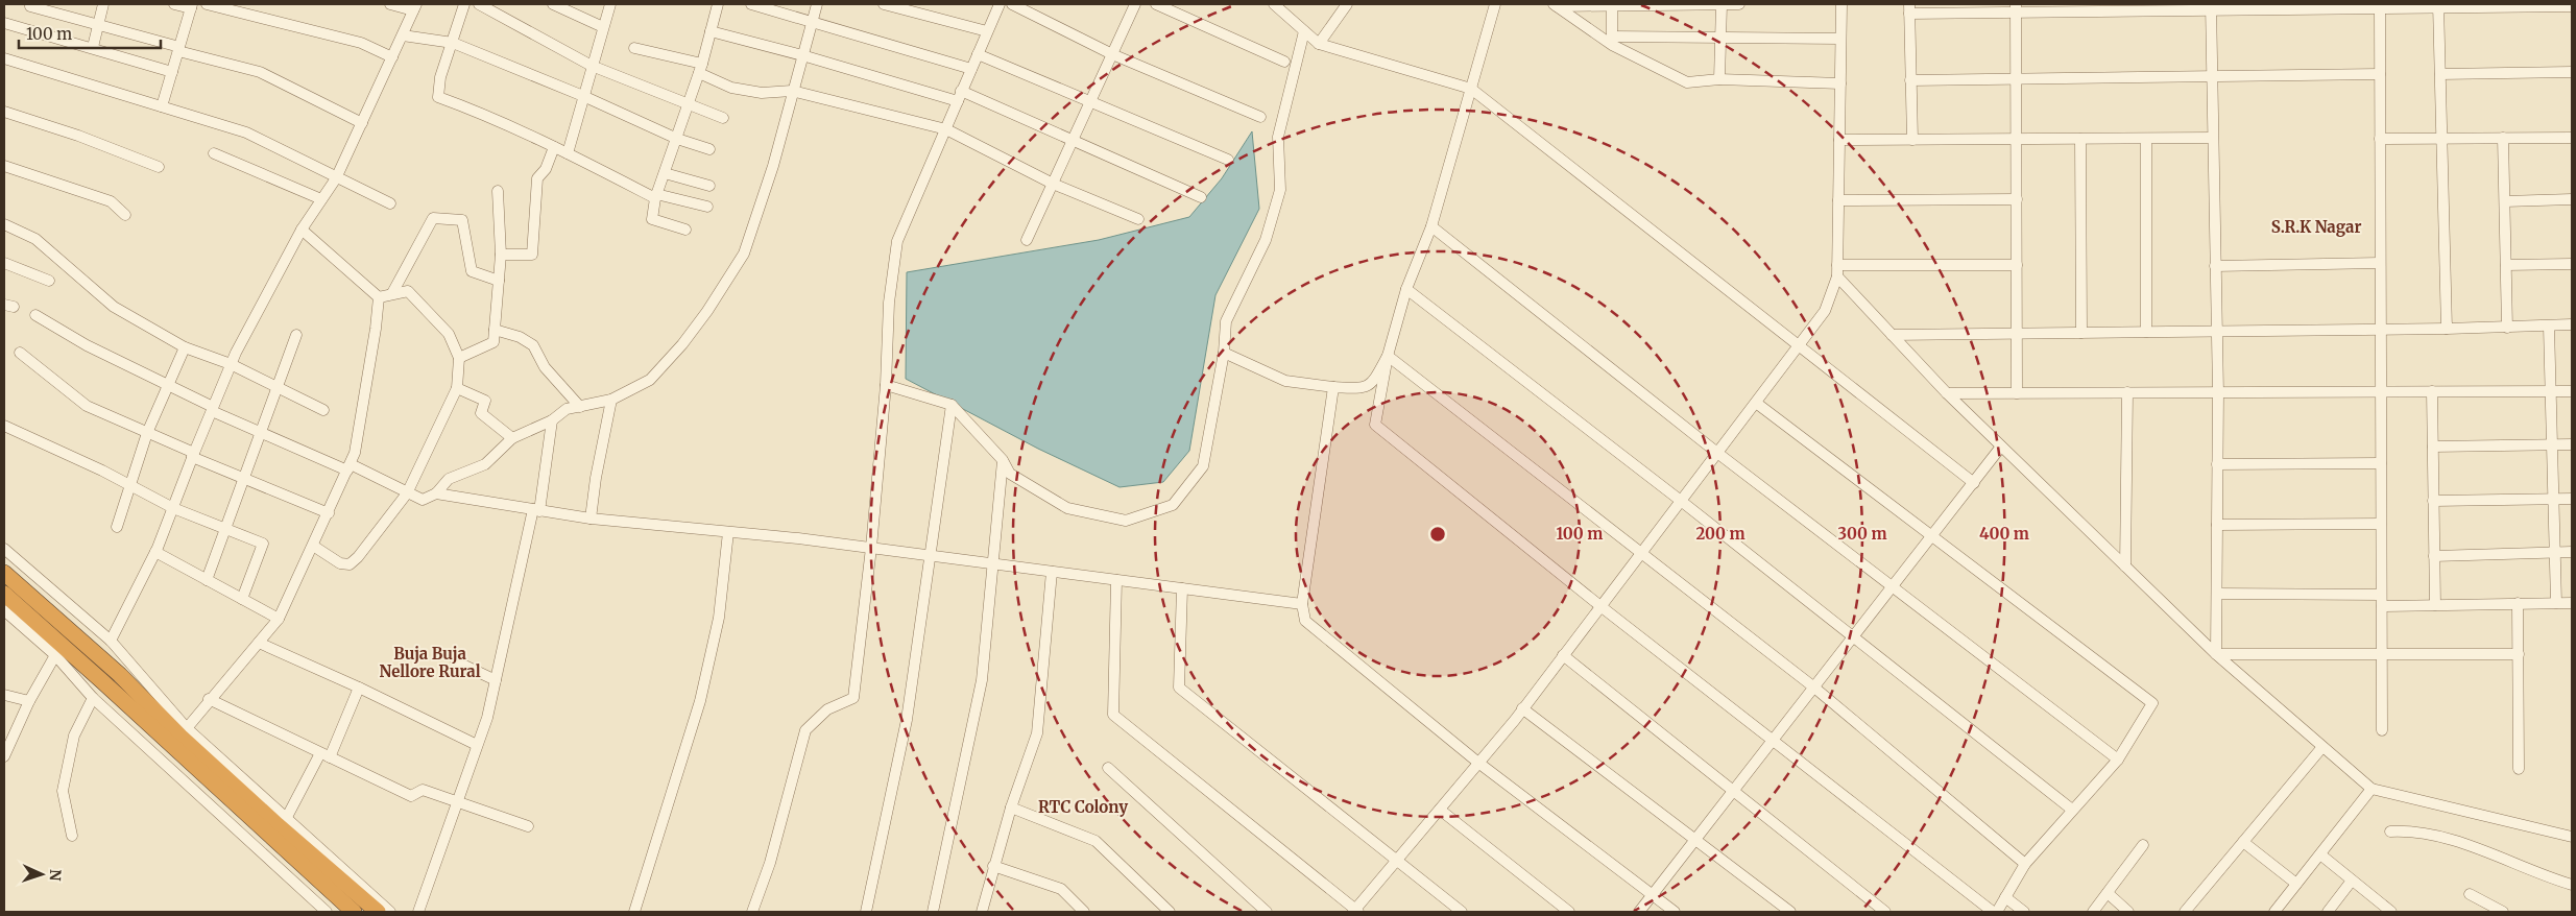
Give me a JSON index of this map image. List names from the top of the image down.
{
  "districts": ["S.R.K Nagar", "Buja Buja Nellore Rural", "RTC Colony"],
  "scale_bar": "100 m",
  "north": "right",
  "rings": [
    "100 m",
    "200 m",
    "300 m",
    "400 m"
  ]
}
